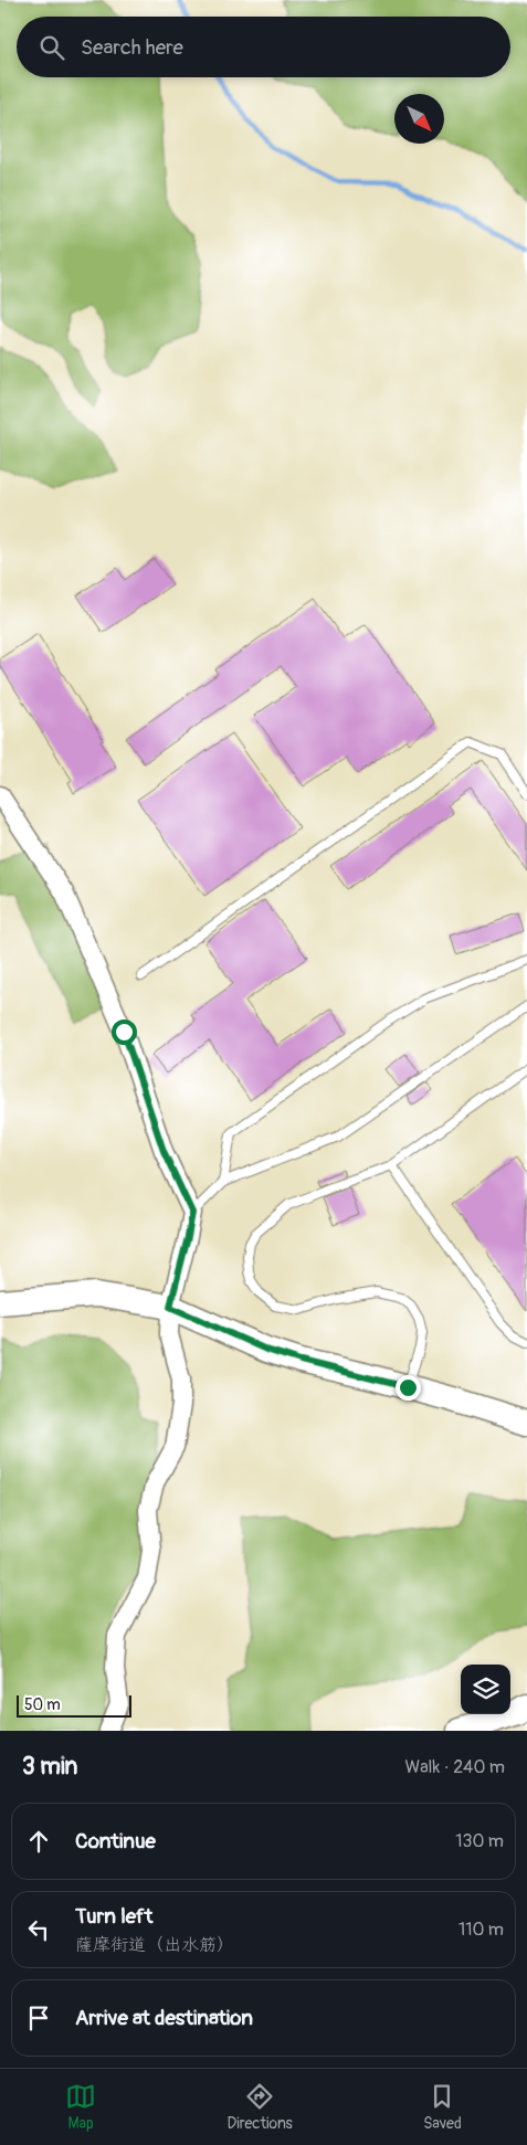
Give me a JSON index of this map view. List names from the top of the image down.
{
  "scale_bar": "50 m",
  "north": "bottom right",
  "page": {
    "search": "Search here",
    "scale": "50 m",
    "heading": ["3 min", "Walk · 240 m"],
    "list": [
      ["Continue", "130 m"],
      ["Turn left", "薩摩街道（出水筋）", "110 m"],
      "Arrive at destination"
    ],
    "nav": ["Map", "Directions", "Saved"]
  }
}
